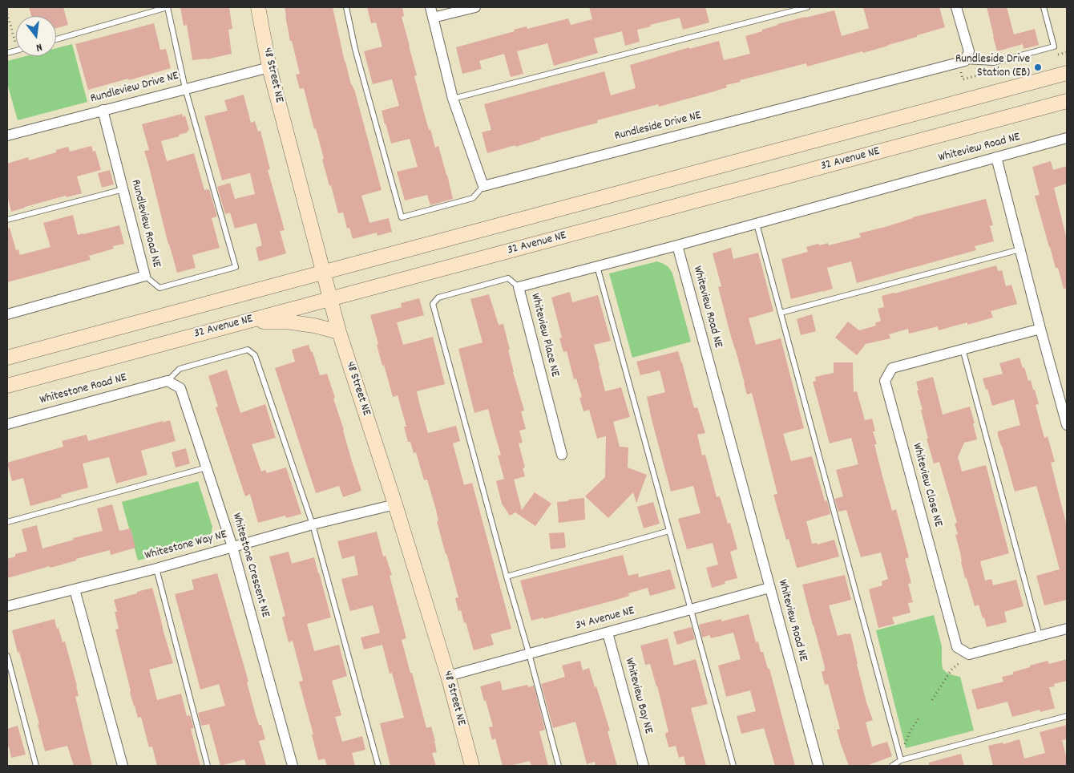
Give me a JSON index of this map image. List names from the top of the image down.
{
  "streets": {
    "main road": ["48 Street NE", "32 Avenue NE"],
    "street": [
      "Rundleview Drive NE",
      "Rundleside Drive NE",
      "Whiteview Road NE",
      "Rundleview Road NE",
      "Whiteview Place NE",
      "Whitestone Road NE",
      "Whiteview Close NE",
      "Whitestone Way NE",
      "Whitestone Crescent NE",
      "34 Avenue NE",
      "Whiteview Bay NE"
    ]
  },
  "crossings": [
    ["48 Street NE", "Rundleview Drive NE"],
    ["48 Street NE", "32 Avenue NE"],
    ["48 Street NE", "Whitestone Way NE"],
    ["48 Street NE", "34 Avenue NE"],
    ["Rundleview Drive NE", "Rundleview Road NE"],
    ["Whiteview Road NE", "Whiteview Place NE"],
    ["Whiteview Road NE", "34 Avenue NE"],
    ["Whitestone Road NE", "Whitestone Crescent NE"],
    ["Whitestone Way NE", "Whitestone Crescent NE"],
    ["34 Avenue NE", "Whiteview Bay NE"]
  ],
  "places": ["Rundleside Drive Station (EB)"],
  "north": "bottom"
}
